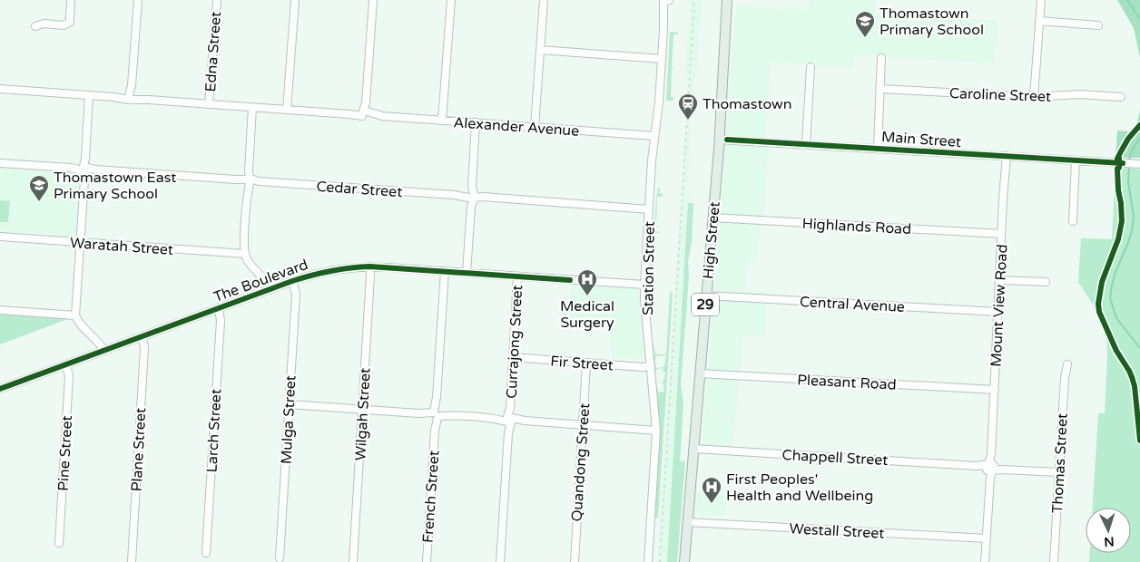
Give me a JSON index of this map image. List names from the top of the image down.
{
  "streets": {
    "main road": ["High Street", "29"],
    "street": [
      "Edna Street",
      "Caroline Street",
      "Alexander Avenue",
      "Main Street",
      "Cedar Street",
      "Highlands Road",
      "Waratah Street",
      "Station Street",
      "The Boulevard",
      "Central Avenue",
      "Mount View Road",
      "Currajong Street",
      "Fir Street",
      "Pleasant Road",
      "Wilgah Street",
      "Mulga Street",
      "Larch Street",
      "Plane Street",
      "Pine Street",
      "Chappell Street",
      "Quandong Street",
      "Thomas Street",
      "French Street",
      "Westall Street"
    ]
  },
  "crossings": [
    ["Edna Street", "Alexander Avenue"],
    ["Alexander Avenue", "Station Street"],
    ["Main Street", "High Street"],
    ["Main Street", "Mount View Road"],
    ["Cedar Street", "Station Street"],
    ["Highlands Road", "High Street"],
    ["Highlands Road", "Mount View Road"],
    ["High Street", "Central Avenue"],
    ["High Street", "Pleasant Road"],
    ["High Street", "Chappell Street"],
    ["High Street", "Westall Street"],
    ["Station Street", "The Boulevard"],
    ["Station Street", "Fir Street"],
    ["The Boulevard", "Currajong Street"],
    ["The Boulevard", "Wilgah Street"],
    ["The Boulevard", "Mulga Street"],
    ["The Boulevard", "Larch Street"],
    ["The Boulevard", "Plane Street"],
    ["The Boulevard", "Pine Street"],
    ["The Boulevard", "French Street"],
    ["Central Avenue", "Mount View Road"],
    ["Mount View Road", "Pleasant Road"],
    ["Mount View Road", "Chappell Street"],
    ["Mount View Road", "Westall Street"],
    ["Currajong Street", "Fir Street"],
    ["Fir Street", "Quandong Street"]
  ],
  "places": {
    "school or university": ["Thomastown Primary School", "Thomastown East Primary School"],
    "station": ["Thomastown"],
    "hospital": ["Medical Surgery", "First Peoples' Health and Wellbeing"]
  },
  "north": "bottom"
}
